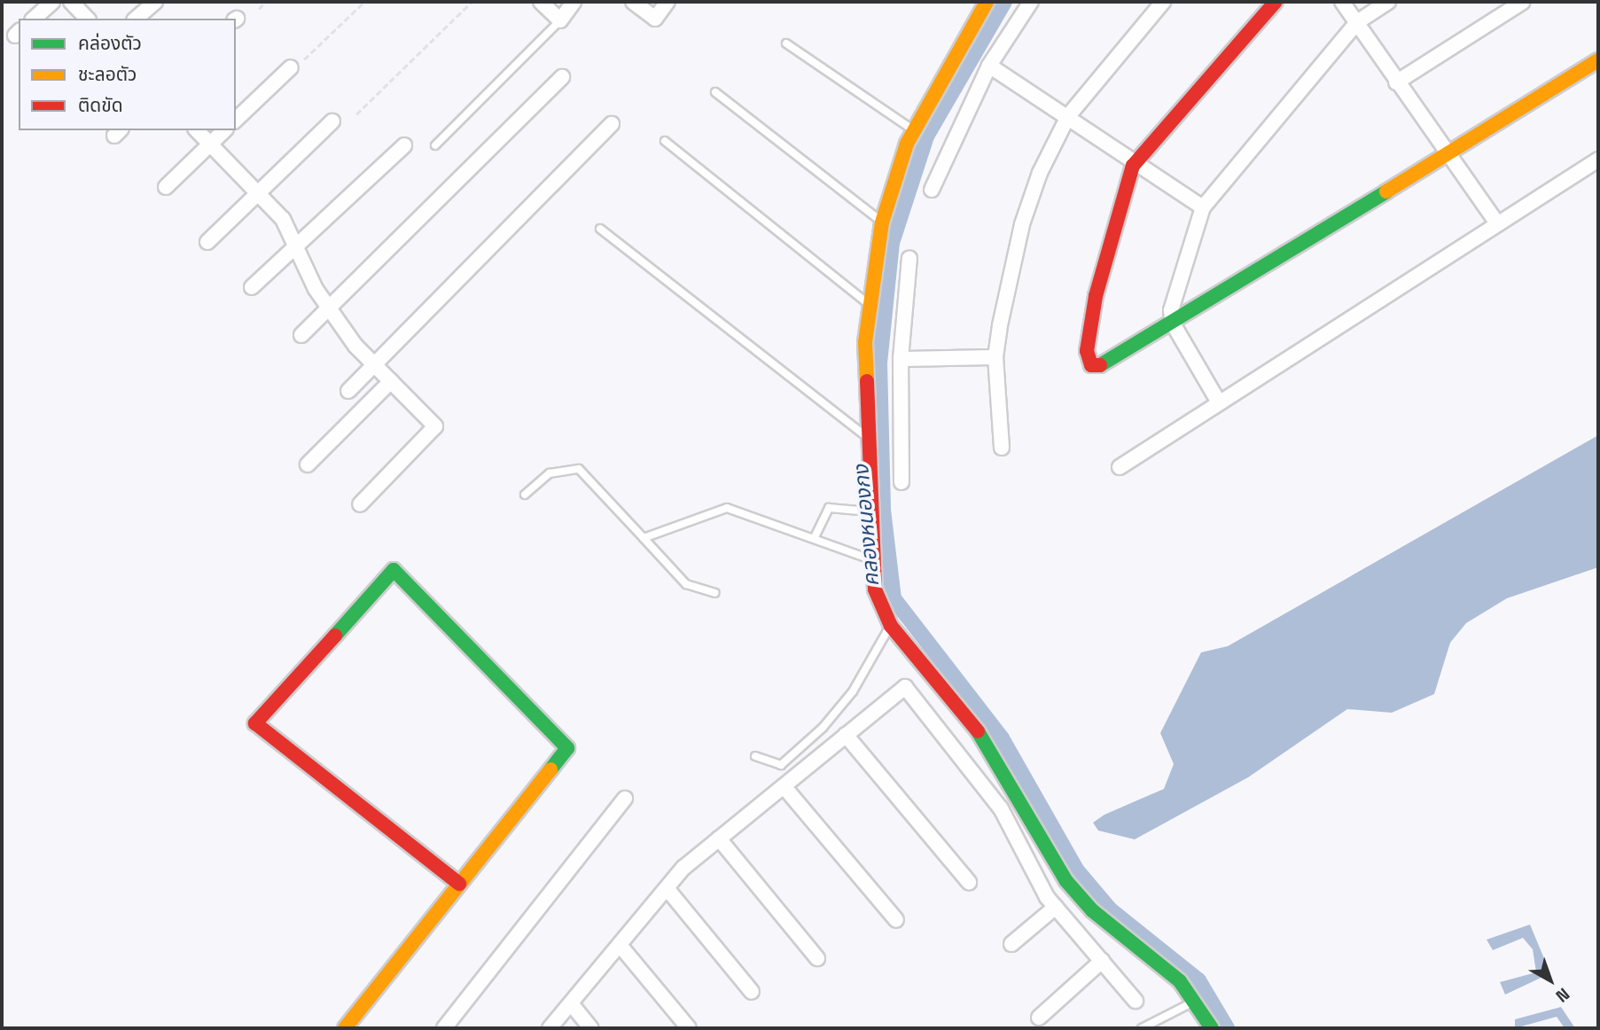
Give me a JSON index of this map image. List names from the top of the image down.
{
  "water": ["คลองหนองกง"],
  "legend": ["คล่องตัว", "ชะลอตัว", "ติดขัด"],
  "north": "bottom right"
}
